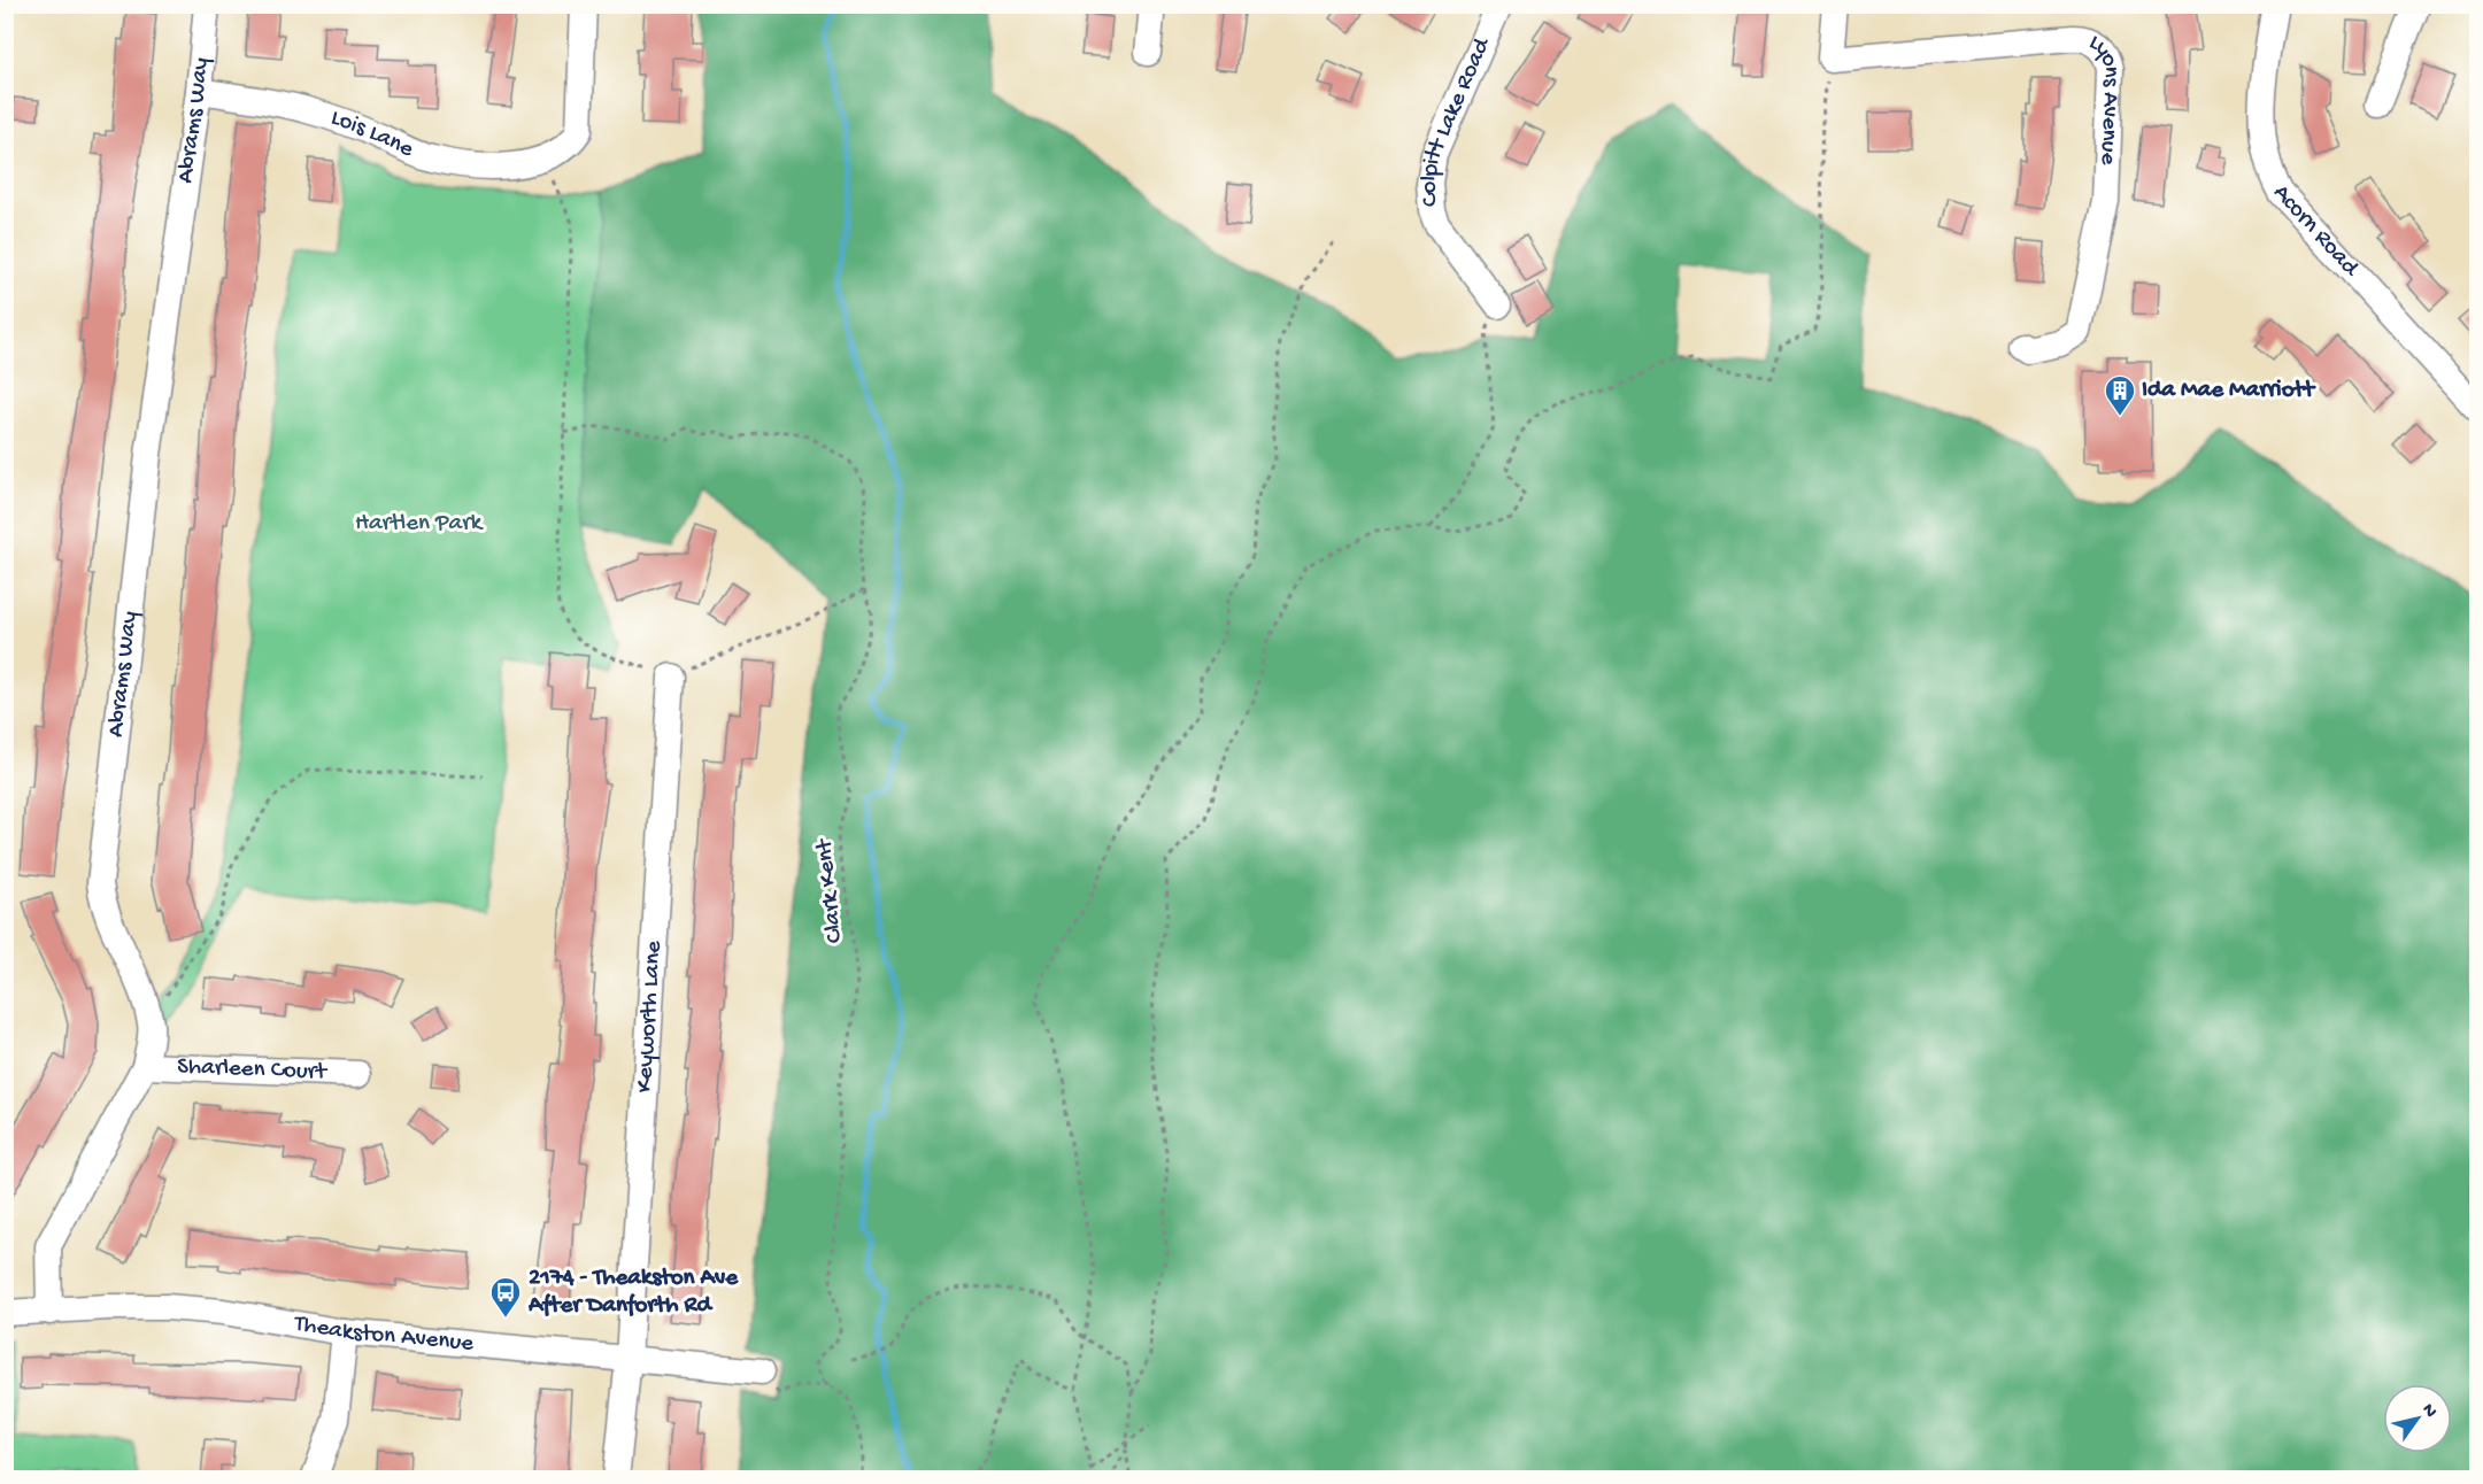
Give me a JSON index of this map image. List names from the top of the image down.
{
  "streets": {
    "street": [
      "Lyons Avenue",
      "Abrams Way",
      "Colpitt Lake Road",
      "Lois Lane",
      "Acorn Road",
      "Keyworth Lane",
      "Sharleen Court",
      "Theakston Avenue"
    ],
    "path": ["Clark Kent"]
  },
  "crossings": [
    ["Abrams Way", "Lois Lane"],
    ["Abrams Way", "Sharleen Court"],
    ["Abrams Way", "Theakston Avenue"],
    ["Keyworth Lane", "Theakston Avenue"]
  ],
  "parks": ["Hartlen Park"],
  "places": {
    "building": ["Ida Mae Marriott"],
    "bus stop": ["2174 - Theakston Ave After Danforth Rd"]
  },
  "north": "top right"
}
